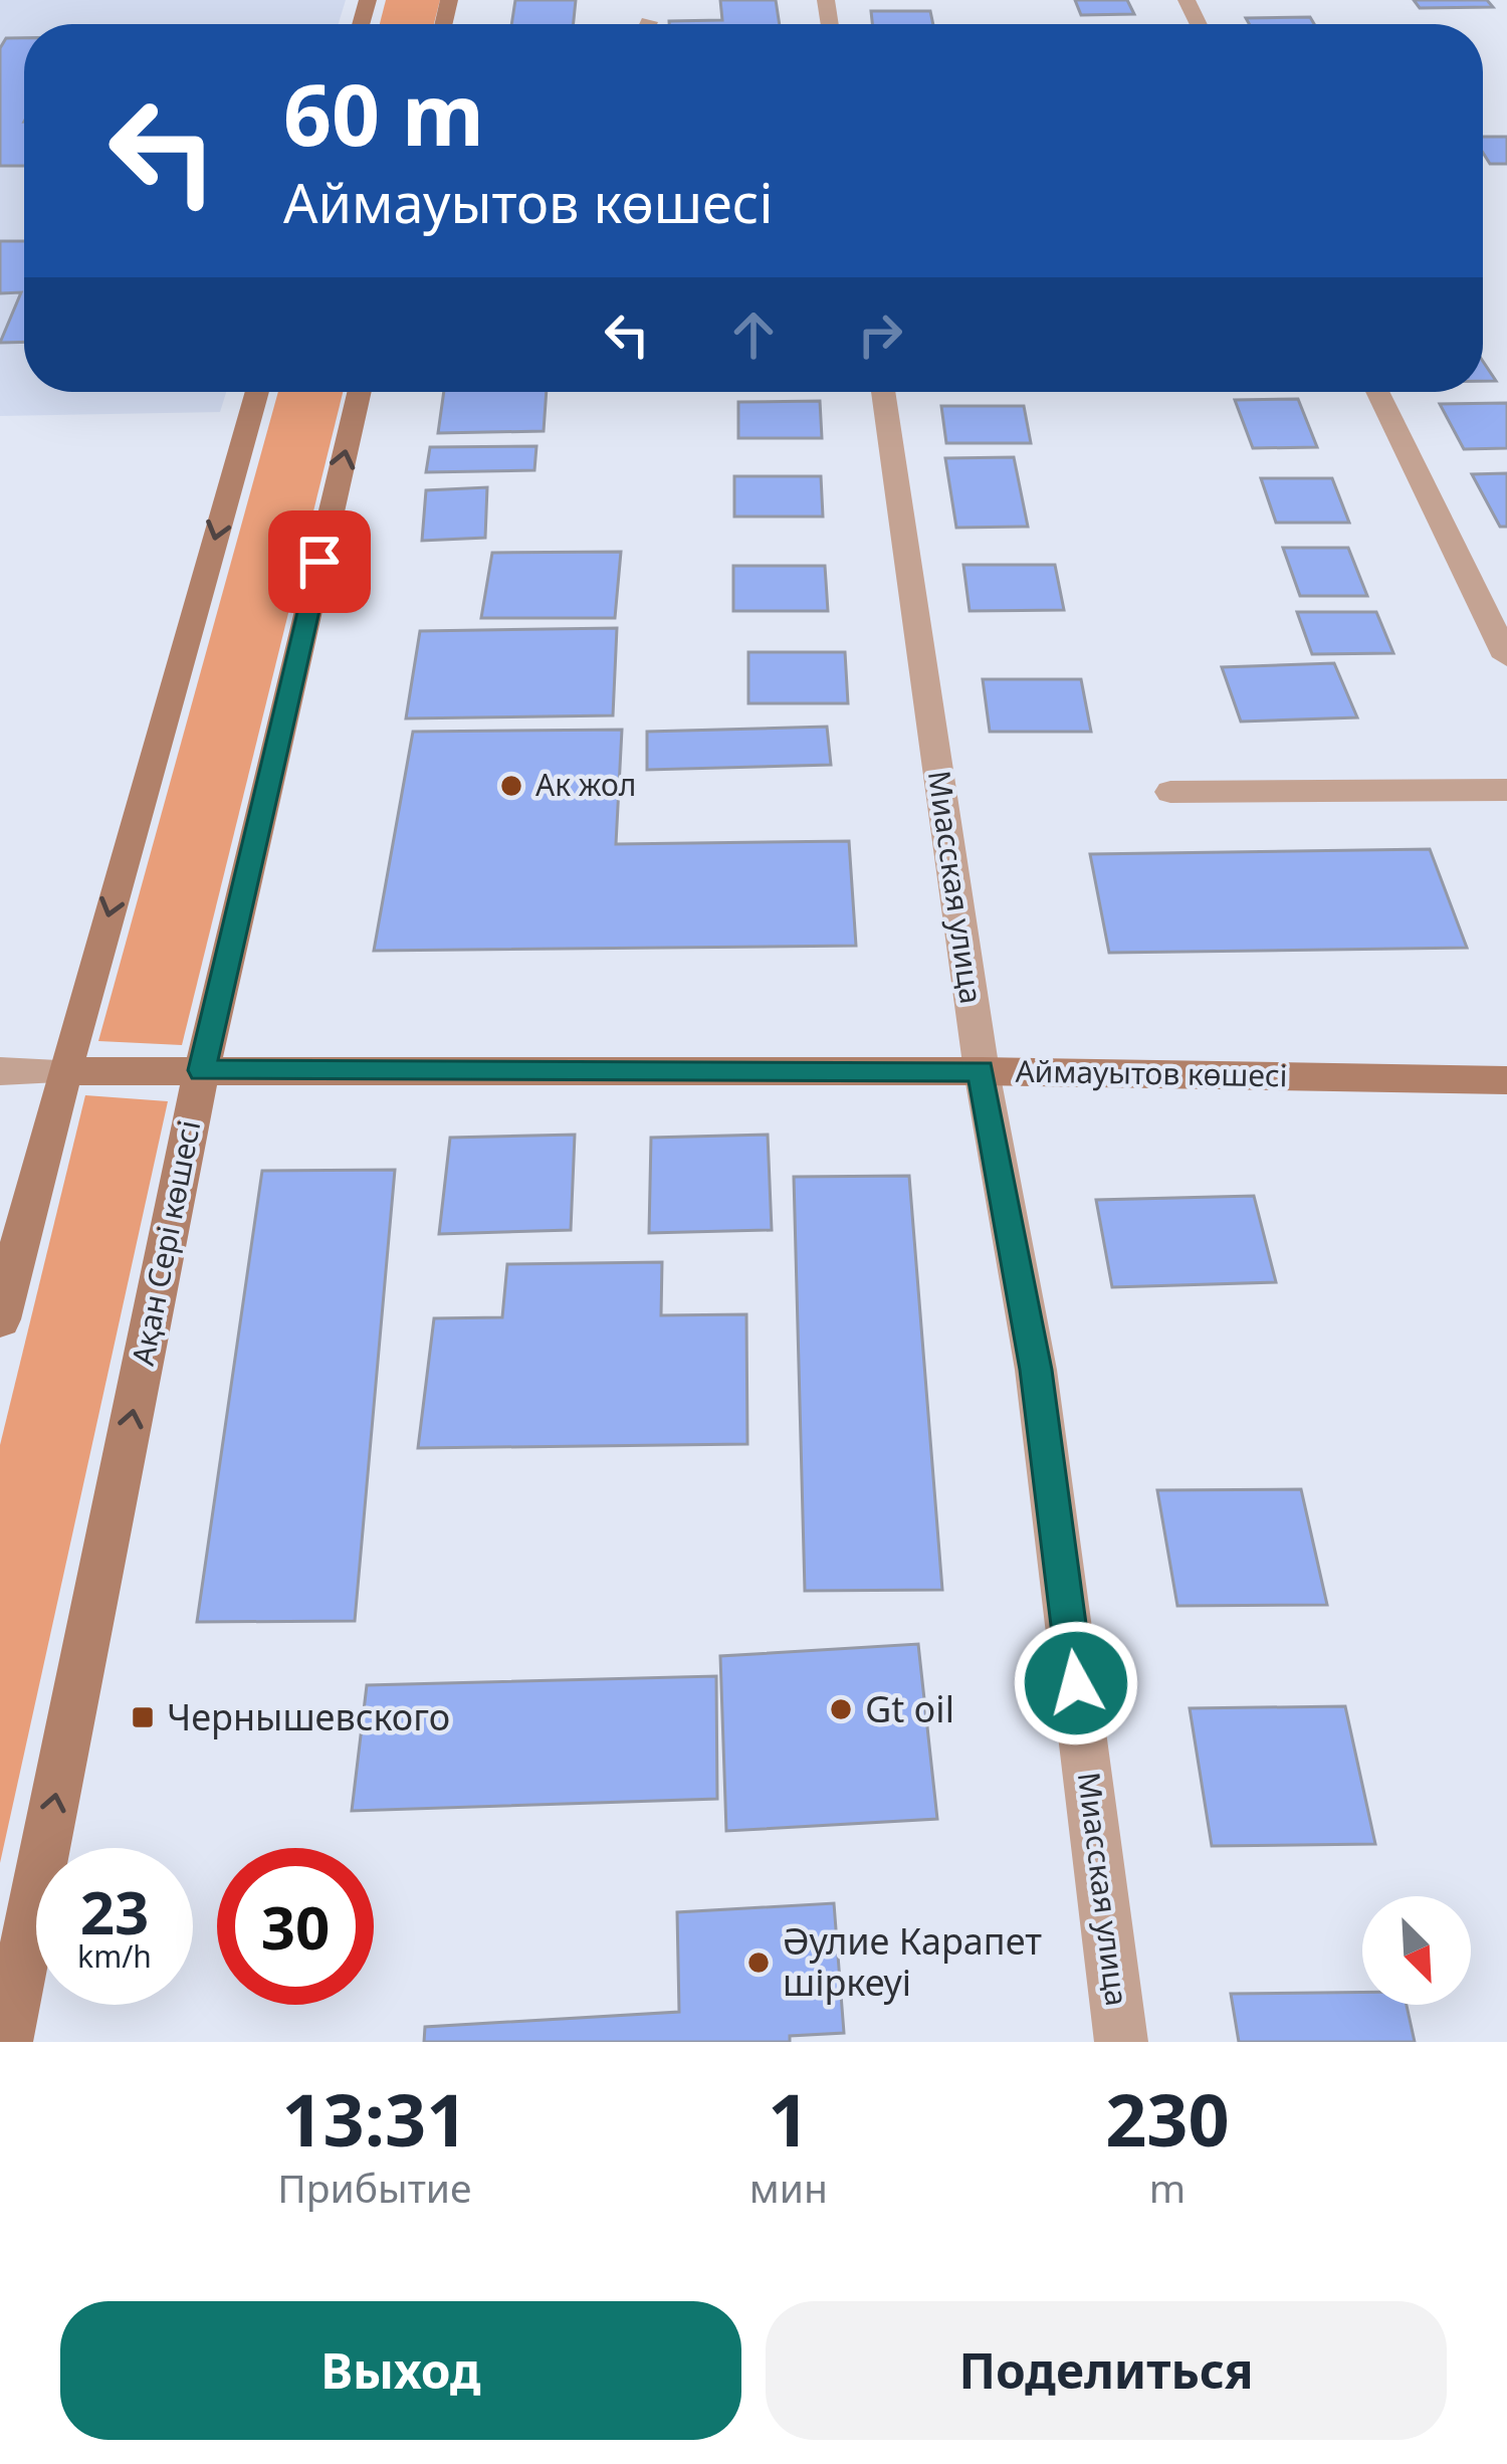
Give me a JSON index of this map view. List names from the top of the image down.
{
  "streets": {
    "street": ["Миасская улица", "Аймауытов көшесі", "Ақан Сері көшесі"]
  },
  "crossings": [
    ["Миасская улица", "Аймауытов көшесі"],
    ["Аймауытов көшесі", "Ақан Сері көшесі"]
  ],
  "places": {
    "other": ["Ак жол", "Gt oil", "Әулие Карапет шіркеуі"],
    "transit": ["Чернышевского"]
  },
  "north": "bottom right",
  "page": {
    "turn": ["60 m", "Аймауытов көшесі"],
    "speed": "23 km/h",
    "limit": "30",
    "eta": [
      "13:31",
      "Прибытие",
      "1",
      "мин",
      "230",
      "m"
    ],
    "buttons": ["Выход", "Поделиться"]
  }
}
